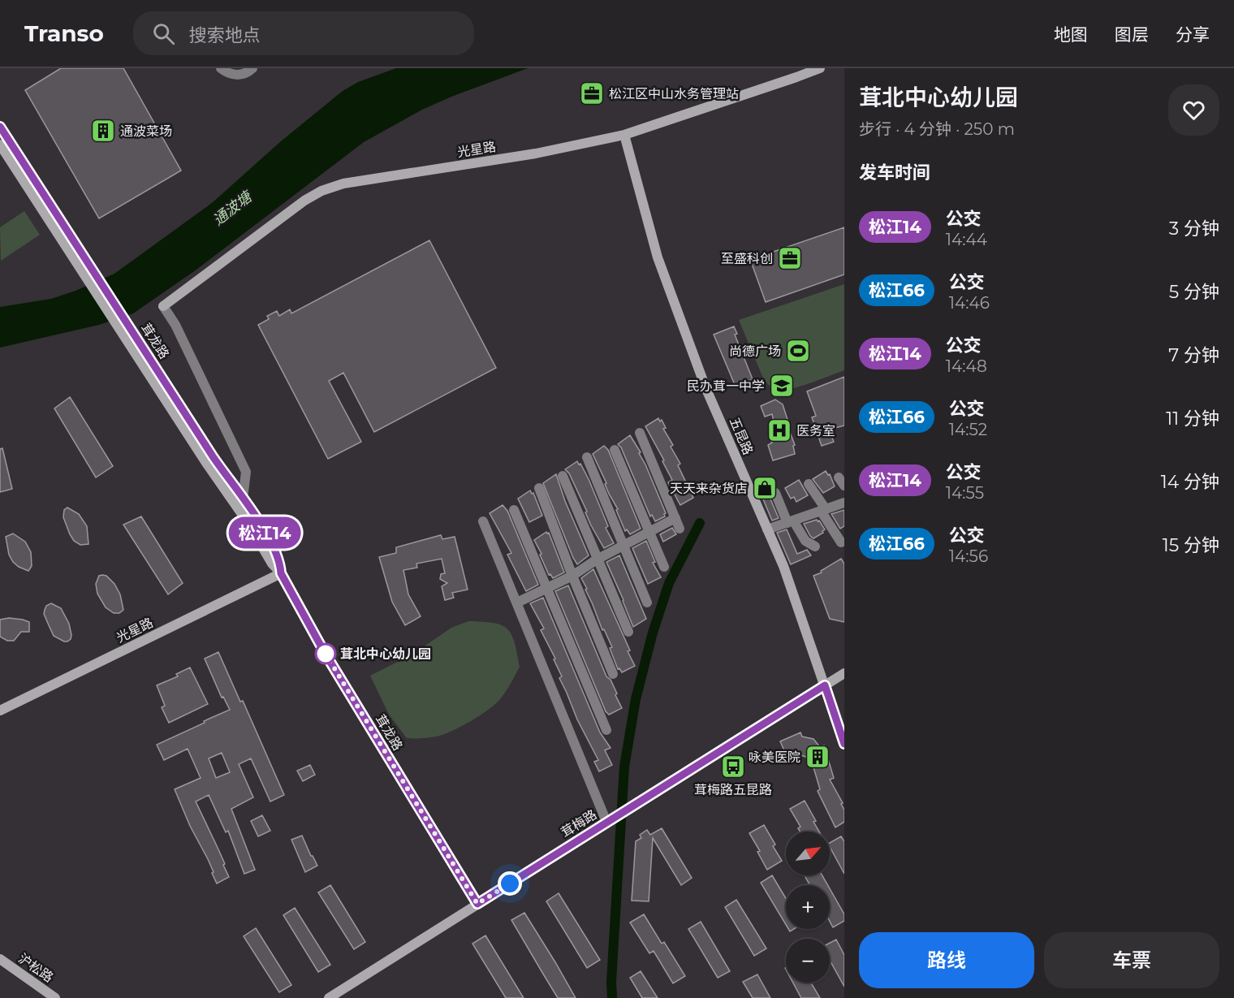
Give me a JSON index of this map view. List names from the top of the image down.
{
  "streets": {
    "street": [
      "光星路",
      "茸龙路",
      "五昆路",
      "茸梅路",
      "沪松路"
    ]
  },
  "crossings": [
    ["光星路", "茸龙路"],
    ["光星路", "五昆路"],
    ["茸龙路", "茸梅路"],
    ["五昆路", "茸梅路"]
  ],
  "water": ["通波塘"],
  "places": {
    "office": ["松江区中山水务管理站", "至盛科创"],
    "building": ["通波菜场", "咏美医院"],
    "sports": ["尚德广场"],
    "school or university": ["民办茸一中学"],
    "hospital": ["医务室"],
    "shop": ["天天来杂货店"],
    "other": ["茸北中心幼儿园"],
    "bus stop": ["茸梅路五昆路"]
  },
  "lines": ["bus line 松江14"],
  "north": "top right",
  "page": {
    "header": "Transo",
    "search": "搜索地点",
    "nav": ["地图", "图层", "分享"],
    "on_map": "松江14",
    "heading": [
      ["茸北中心幼儿园", "步行 · 4 分钟 · 250 m"],
      "发车时间"
    ],
    "list": [
      {
        "mark": "松江14",
        "name": "公交",
        "note": "14:44",
        "value": "3 分钟"
      },
      {
        "mark": "松江66",
        "name": "公交",
        "note": "14:46",
        "value": "5 分钟"
      },
      {
        "mark": "松江14",
        "name": "公交",
        "note": "14:48",
        "value": "7 分钟"
      },
      {
        "mark": "松江66",
        "name": "公交",
        "note": "14:52",
        "value": "11 分钟"
      },
      {
        "mark": "松江14",
        "name": "公交",
        "note": "14:55",
        "value": "14 分钟"
      },
      {
        "mark": "松江66",
        "name": "公交",
        "note": "14:56",
        "value": "15 分钟"
      }
    ],
    "map_buttons": ["+", "−"],
    "buttons": ["路线", "车票"]
  }
}
